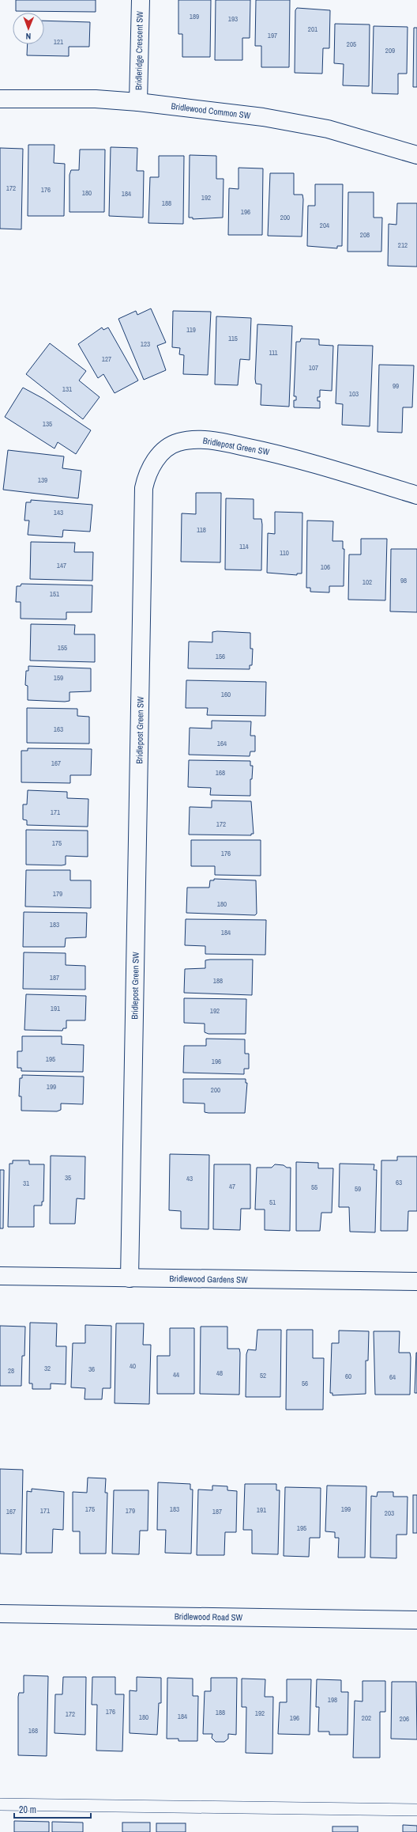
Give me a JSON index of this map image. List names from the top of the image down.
{
  "streets": {
    "street": [
      "Bridleridge Crescent SW",
      "Bridlewood Common SW",
      "Bridlepost Green SW",
      "Bridlewood Gardens SW",
      "Bridlewood Road SW"
    ]
  },
  "crossings": [
    ["Bridleridge Crescent SW", "Bridlewood Common SW"],
    ["Bridlepost Green SW", "Bridlewood Gardens SW"]
  ],
  "house_numbers": [
    "189",
    "193",
    "201",
    "197",
    "121",
    "205",
    "209",
    "172",
    "176",
    "180",
    "184",
    "192",
    "188",
    "196",
    "200",
    "204",
    "208",
    "212",
    "119",
    "115",
    "123",
    "111",
    "127",
    "107",
    "99",
    "131",
    "103",
    "135",
    "139",
    "143",
    "118",
    "114",
    "110",
    "147",
    "106",
    "98",
    "102",
    "151",
    "155",
    "156",
    "159",
    "160",
    "163",
    "164",
    "167",
    "168",
    "171",
    "172",
    "175",
    "176",
    "179",
    "180",
    "183",
    "184",
    "187",
    "188",
    "191",
    "192",
    "195",
    "196",
    "199",
    "200",
    "35",
    "43",
    "63",
    "31",
    "47",
    "55",
    "59",
    "51",
    "40",
    "32",
    "36",
    "28",
    "48",
    "44",
    "52",
    "60",
    "64",
    "56",
    "175",
    "183",
    "199",
    "191",
    "171",
    "179",
    "167",
    "187",
    "203",
    "195",
    "198",
    "176",
    "188",
    "192",
    "172",
    "184",
    "180",
    "196",
    "202",
    "206",
    "168"
  ],
  "scale_bar": "20 m",
  "north": "bottom"
}
